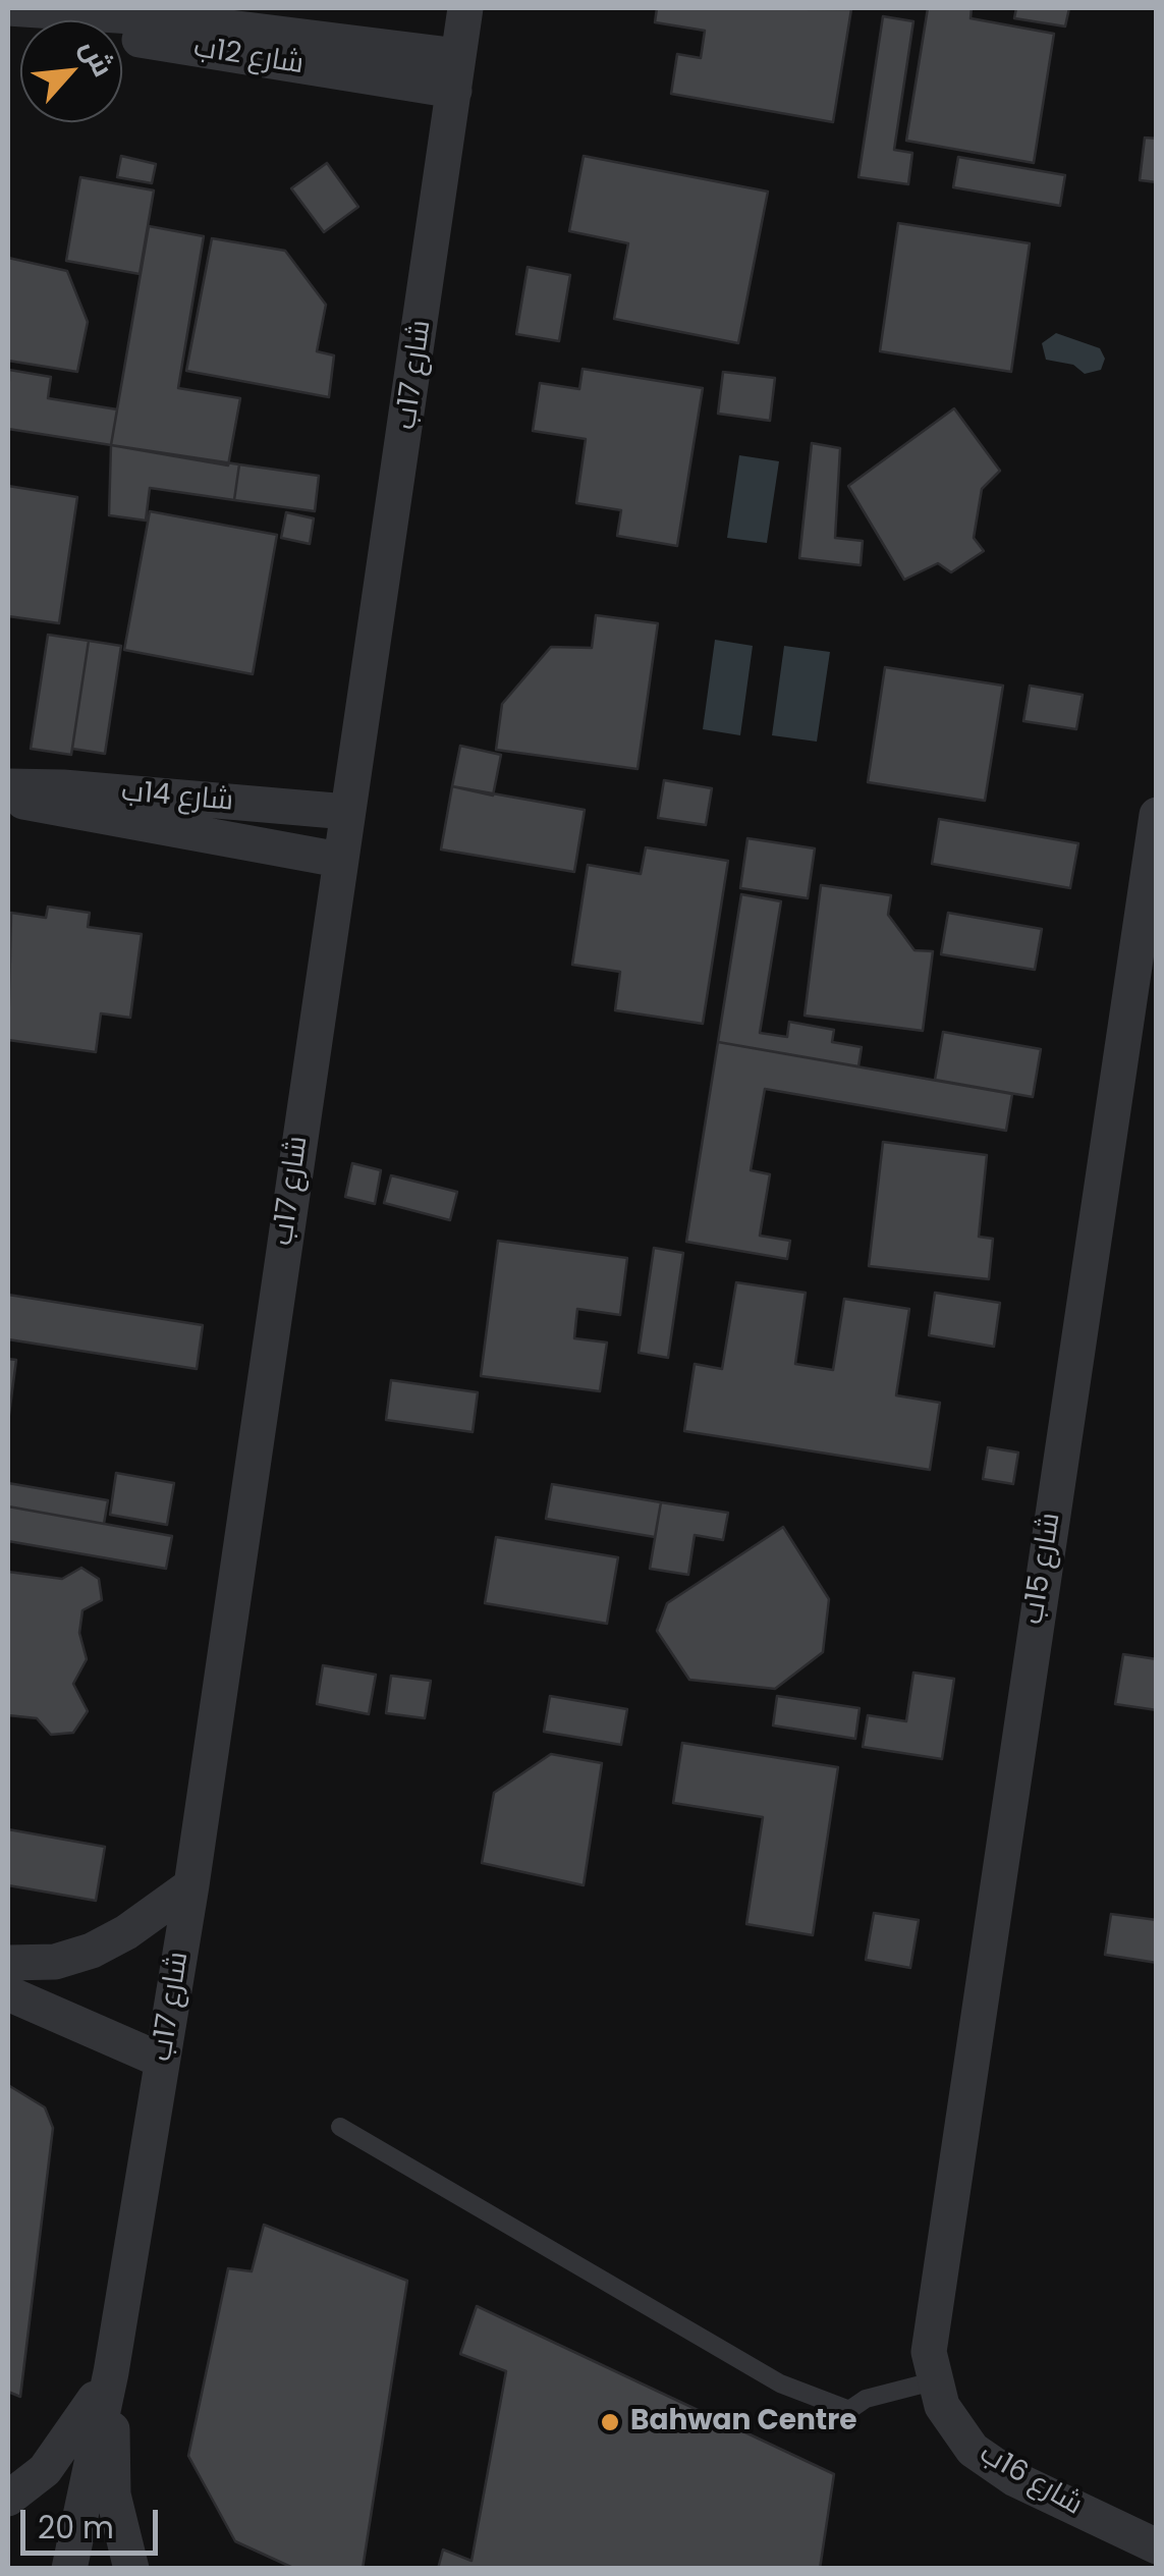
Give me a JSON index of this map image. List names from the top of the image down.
{
  "streets": {
    "street": [
      "شارع 12ب",
      "شارع 17ب",
      "شارع 14ب",
      "شارع 15ب",
      "شارع 16ب"
    ]
  },
  "crossings": [
    ["شارع 12ب", "شارع 17ب"],
    ["شارع 17ب", "شارع 14ب"],
    ["شارع 15ب", "شارع 16ب"]
  ],
  "places": ["Bahwan Centre"],
  "scale_bar": "20 m",
  "north": "top right"
}
